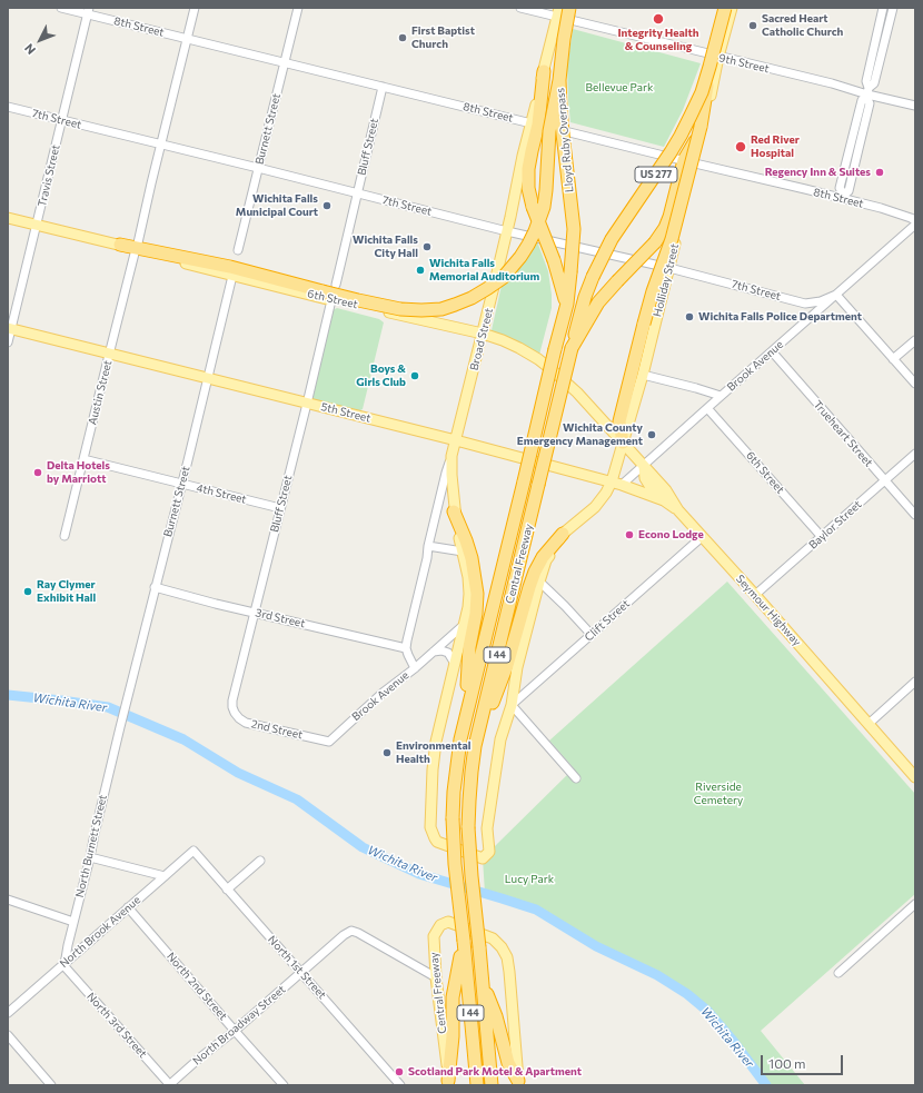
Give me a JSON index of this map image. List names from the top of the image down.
{
  "streets": {
    "highway": [
      "Lloyd Ruby Overpass",
      "US 277",
      "Central Freeway",
      "I 44"
    ],
    "main road": [
      "Holliday Street",
      "6th Street",
      "Broad Street",
      "Brook Avenue",
      "5th Street",
      "Seymour Highway"
    ],
    "street": [
      "8th Street",
      "9th Street",
      "7th Street",
      "Burnett Street",
      "Bluff Street",
      "Travis Street",
      "Austin Street",
      "Trueheart Street",
      "4th Street",
      "Baylor Street",
      "3rd Street",
      "Clift Street",
      "2nd Street",
      "North Burnett Street",
      "North Brook Avenue",
      "North 1st Street",
      "North 2nd Street",
      "North 3rd Street",
      "North Broadway Street"
    ]
  },
  "crossings": [
    ["8th Street", "Burnett Street"],
    ["8th Street", "Bluff Street"],
    ["8th Street", "Travis Street"],
    ["8th Street", "Holliday Street"],
    ["8th Street", "Broad Street"],
    ["8th Street", "Austin Street"],
    ["7th Street", "Burnett Street"],
    ["7th Street", "Bluff Street"],
    ["7th Street", "Travis Street"],
    ["7th Street", "Holliday Street"],
    ["7th Street", "Broad Street"],
    ["7th Street", "Brook Avenue"],
    ["7th Street", "Austin Street"],
    ["Burnett Street", "6th Street"],
    ["Burnett Street", "5th Street"],
    ["Burnett Street", "4th Street"],
    ["Burnett Street", "3rd Street"],
    ["Burnett Street", "North Burnett Street"],
    ["Lloyd Ruby Overpass", "Central Freeway"],
    ["Bluff Street", "6th Street"],
    ["Bluff Street", "5th Street"],
    ["Bluff Street", "4th Street"],
    ["Bluff Street", "3rd Street"],
    ["Bluff Street", "2nd Street"],
    ["US 277", "Central Freeway"],
    ["Travis Street", "5th Street"],
    ["Holliday Street", "6th Street"],
    ["Holliday Street", "Brook Avenue"],
    ["Holliday Street", "5th Street"],
    ["Holliday Street", "Seymour Highway"],
    ["6th Street", "Broad Street"],
    ["6th Street", "Brook Avenue"],
    ["6th Street", "Austin Street"],
    ["6th Street", "Baylor Street"],
    ["6th Street", "Seymour Highway"],
    ["Broad Street", "5th Street"],
    ["Broad Street", "3rd Street"],
    ["Brook Avenue", "5th Street"],
    ["Brook Avenue", "Trueheart Street"],
    ["Brook Avenue", "Seymour Highway"],
    ["Brook Avenue", "2nd Street"],
    ["Austin Street", "5th Street"],
    ["Austin Street", "4th Street"],
    ["5th Street", "Seymour Highway"],
    ["Trueheart Street", "Baylor Street"],
    ["Baylor Street", "Seymour Highway"],
    ["Central Freeway", "North Broadway Street"],
    ["Seymour Highway", "Clift Street"],
    ["North Burnett Street", "North Brook Avenue"],
    ["North Burnett Street", "North 3rd Street"],
    ["North Brook Avenue", "North 1st Street"],
    ["North Brook Avenue", "North 2nd Street"],
    ["North Brook Avenue", "North 3rd Street"],
    ["North 1st Street", "North Broadway Street"],
    ["North 2nd Street", "North Broadway Street"],
    ["North 3rd Street", "North Broadway Street"]
  ],
  "water": ["Wichita River"],
  "parks": ["Bellevue Park", "Riverside Cemetery", "Lucy Park"],
  "places": [
    "Integrity Health & Counseling",
    "Sacred Heart Catholic Church",
    "First Baptist Church",
    "Red River Hospital",
    "Regency Inn & Suites",
    "Wichita Falls Municipal Court",
    "Wichita Falls City Hall",
    "Wichita Falls Memorial Auditorium",
    "Wichita Falls Police Department",
    "Boys & Girls Club",
    "Wichita County Emergency Management",
    "Delta Hotels by Marriott",
    "Econo Lodge",
    "Ray Clymer Exhibit Hall",
    "Environmental Health",
    "Scotland Park Motel & Apartment"
  ],
  "scale_bar": "100 m",
  "north": "bottom left"
}
